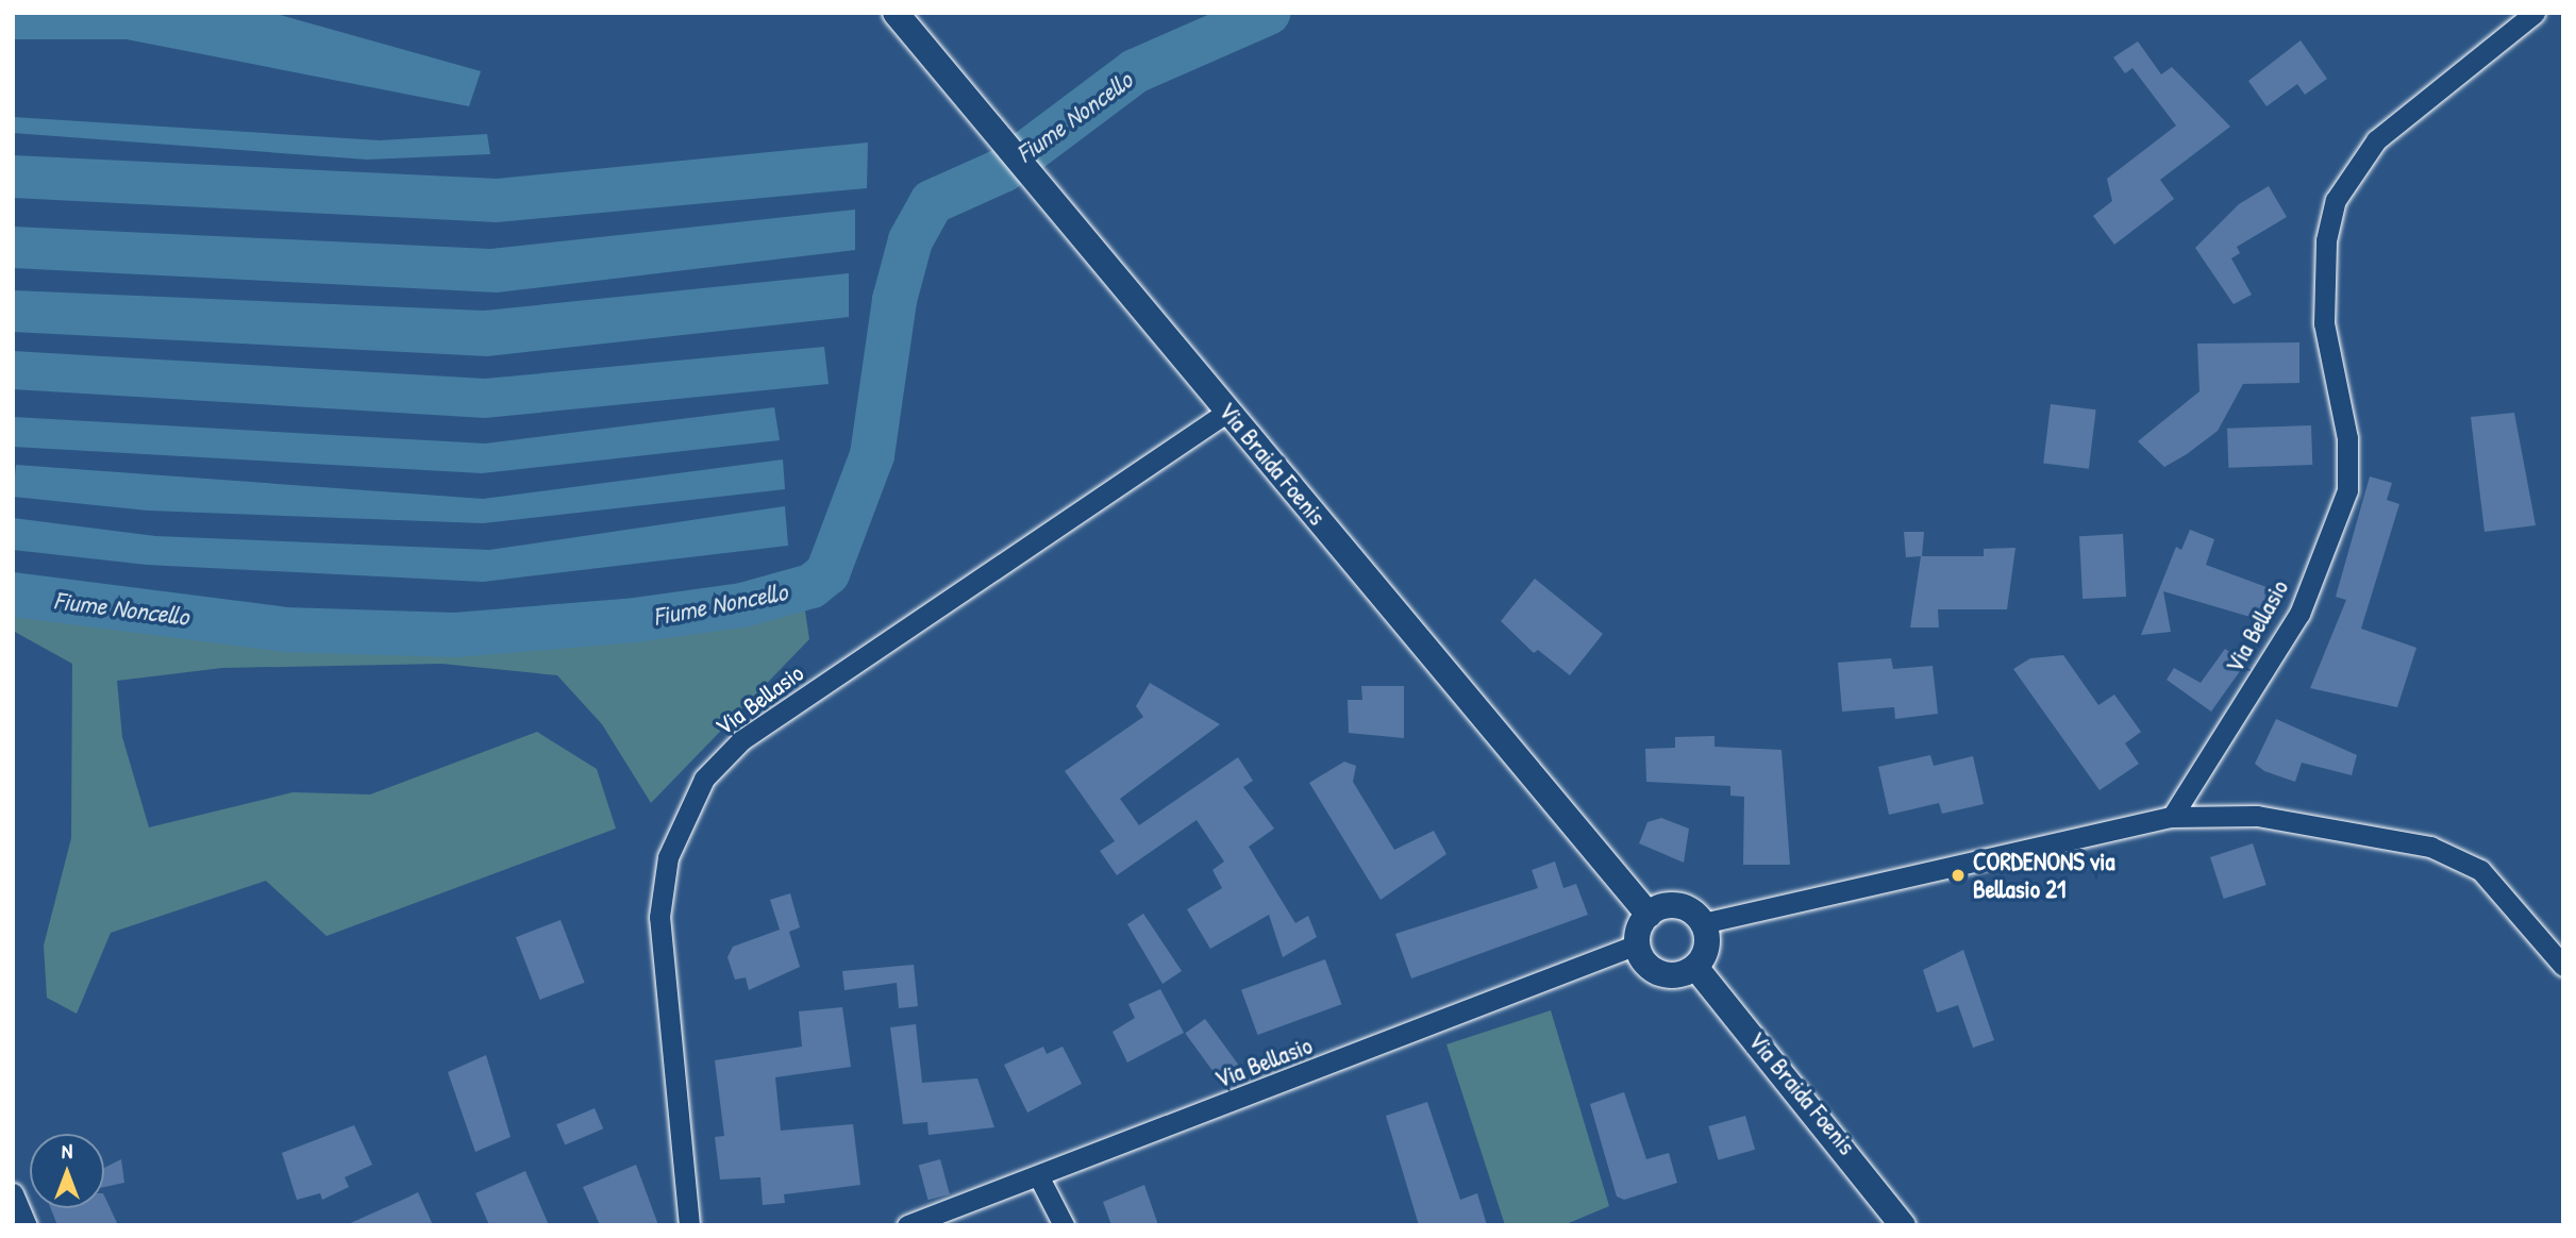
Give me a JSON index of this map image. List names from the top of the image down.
{
  "streets": {
    "street": ["Via Braida Foenis", "Via Bellasio"]
  },
  "crossings": [
    ["Via Braida Foenis", "Via Bellasio"]
  ],
  "water": ["Fiume Noncello"],
  "places": ["CORDENONS via Bellasio 21"],
  "north": "top"
}
